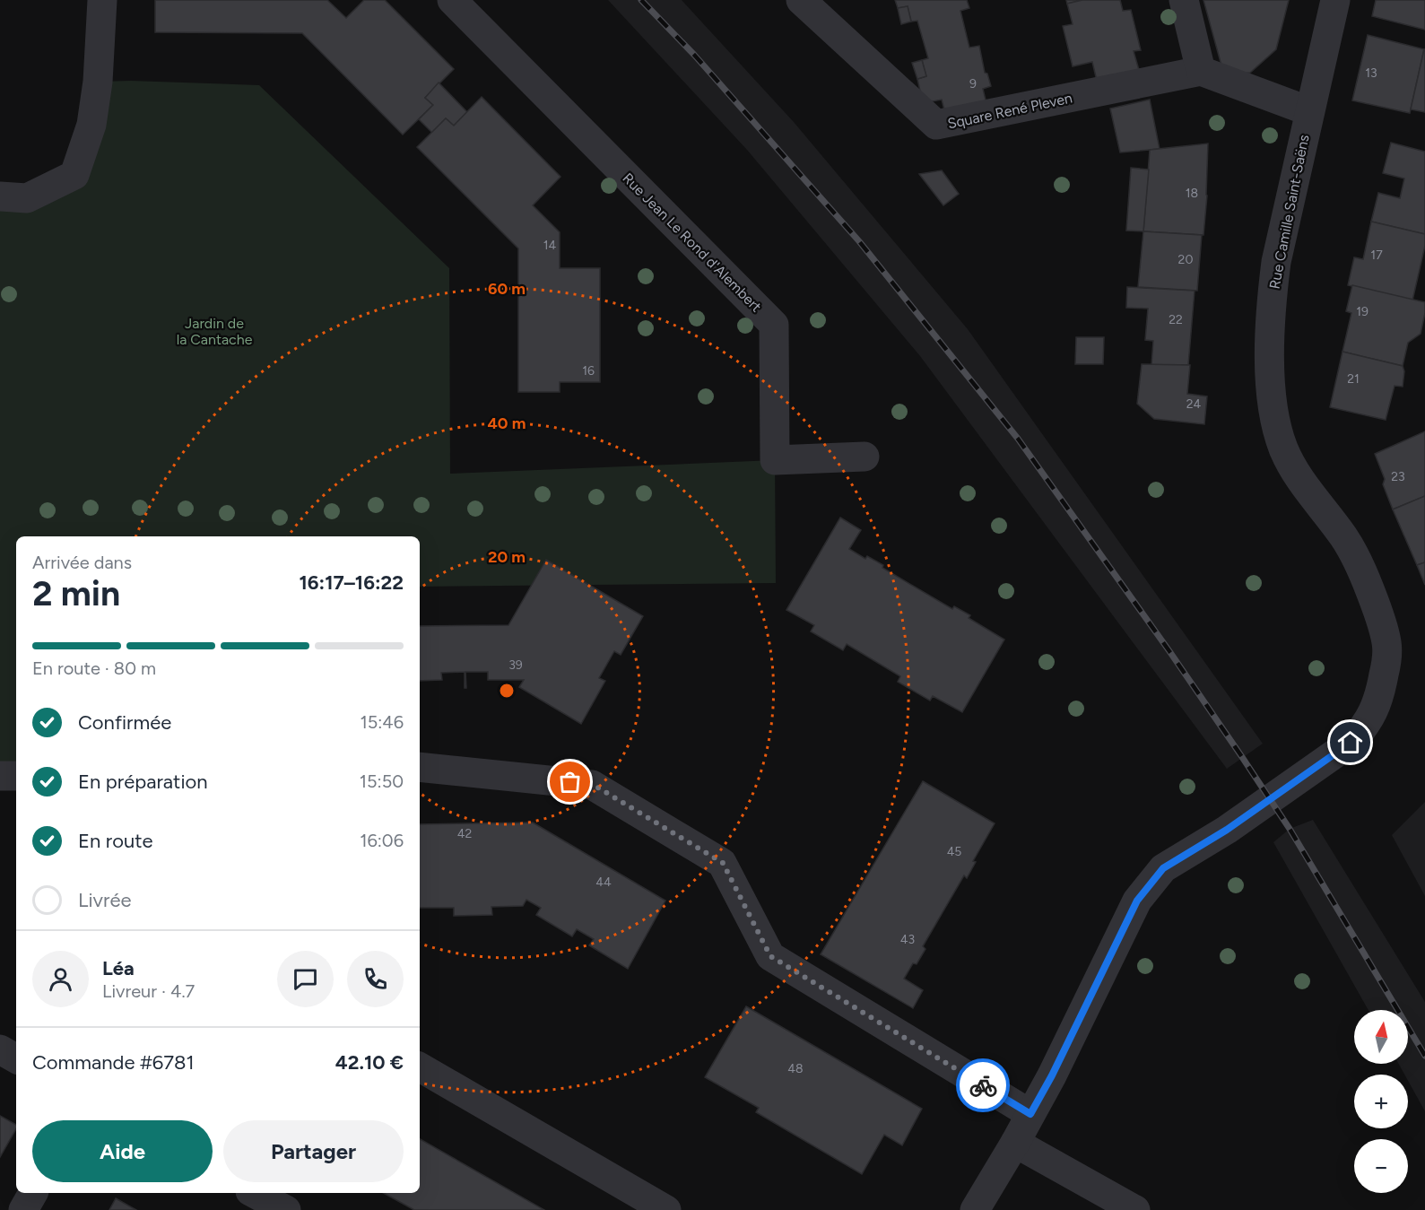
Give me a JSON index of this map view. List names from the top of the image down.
{
  "streets": {
    "street": ["Square René Pleven", "Rue Camille Saint-Saëns", "Rue Jean Le Rond d'Alembert"]
  },
  "parks": ["Jardin de la Cantache"],
  "house_numbers": [
    "13",
    "9",
    "18",
    "14",
    "17",
    "20",
    "19",
    "22",
    "16",
    "21",
    "24",
    "23",
    "39",
    "42",
    "45",
    "44",
    "43",
    "48"
  ],
  "north": "top",
  "page": {
    "heading": ["2 min", "Arrivée dans", "16:17–16:22"],
    "panel": [
      "Léa",
      "Livreur · 4.7",
      "Commande #6781",
      "42.10 €"
    ],
    "bar": "En route · 80 m",
    "list": [
      ["Confirmée", "15:46"],
      ["En préparation", "15:50"],
      ["En route", "16:06"],
      "Livrée"
    ],
    "map_buttons": ["+", "−"],
    "buttons": ["Aide", "Partager"]
  },
  "rings": ["60 m", "40 m", "20 m"]
}
